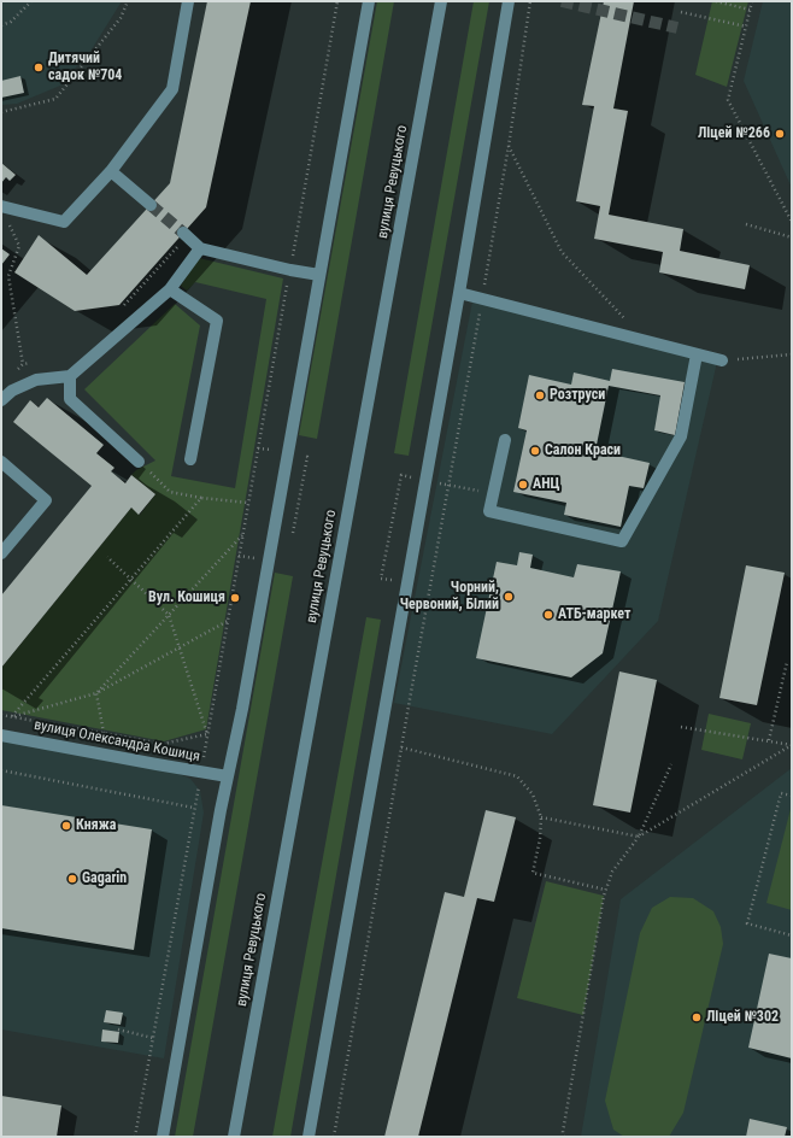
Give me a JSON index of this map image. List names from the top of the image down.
{
  "streets": {
    "street": ["вулиця Ревуцького", "вулиця Олександра Кошиця"]
  },
  "places": [
    "Дитячий садок №704",
    "Ліцей №266",
    "Розтруси",
    "Салон Краси",
    "АНЦ",
    "Чорний, Червоний, Білий",
    "Вул. Кошиця",
    "АТБ-маркет",
    "Княжа",
    "Gagarin",
    "Ліцей №302"
  ]
}
